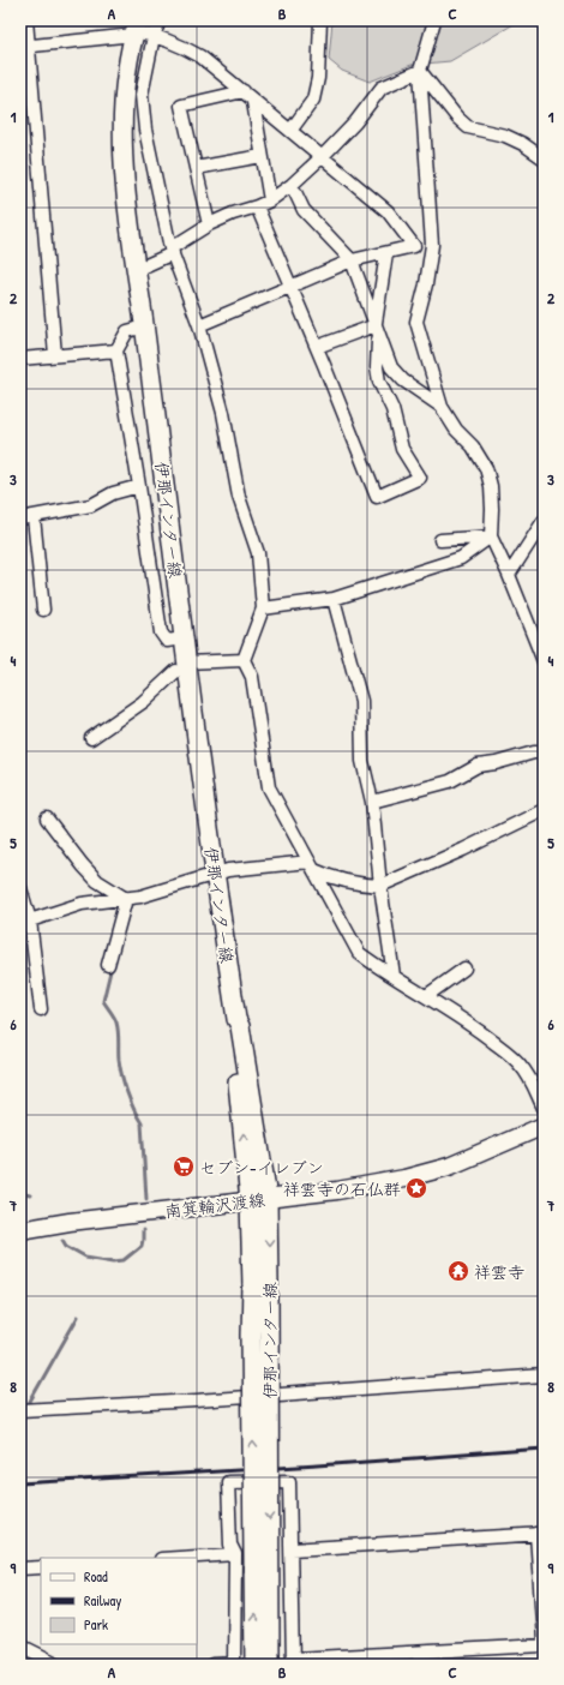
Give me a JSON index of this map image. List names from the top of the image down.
{
  "streets": {
    "main road": ["伊那インター線", "南箕輪沢渡線"]
  },
  "crossings": [
    ["伊那インター線", "南箕輪沢渡線"]
  ],
  "places": {
    "supermarket": ["セブン-イレブン"],
    "place": ["祥雲寺の石仏群"],
    "temple": ["祥雲寺"]
  },
  "legend": ["Road", "Railway", "Park"],
  "grid": {
    "columns": ["A", "B", "C"],
    "rows": [
      "1",
      "2",
      "3",
      "4",
      "5",
      "6",
      "7",
      "8",
      "9"
    ]
  }
}
